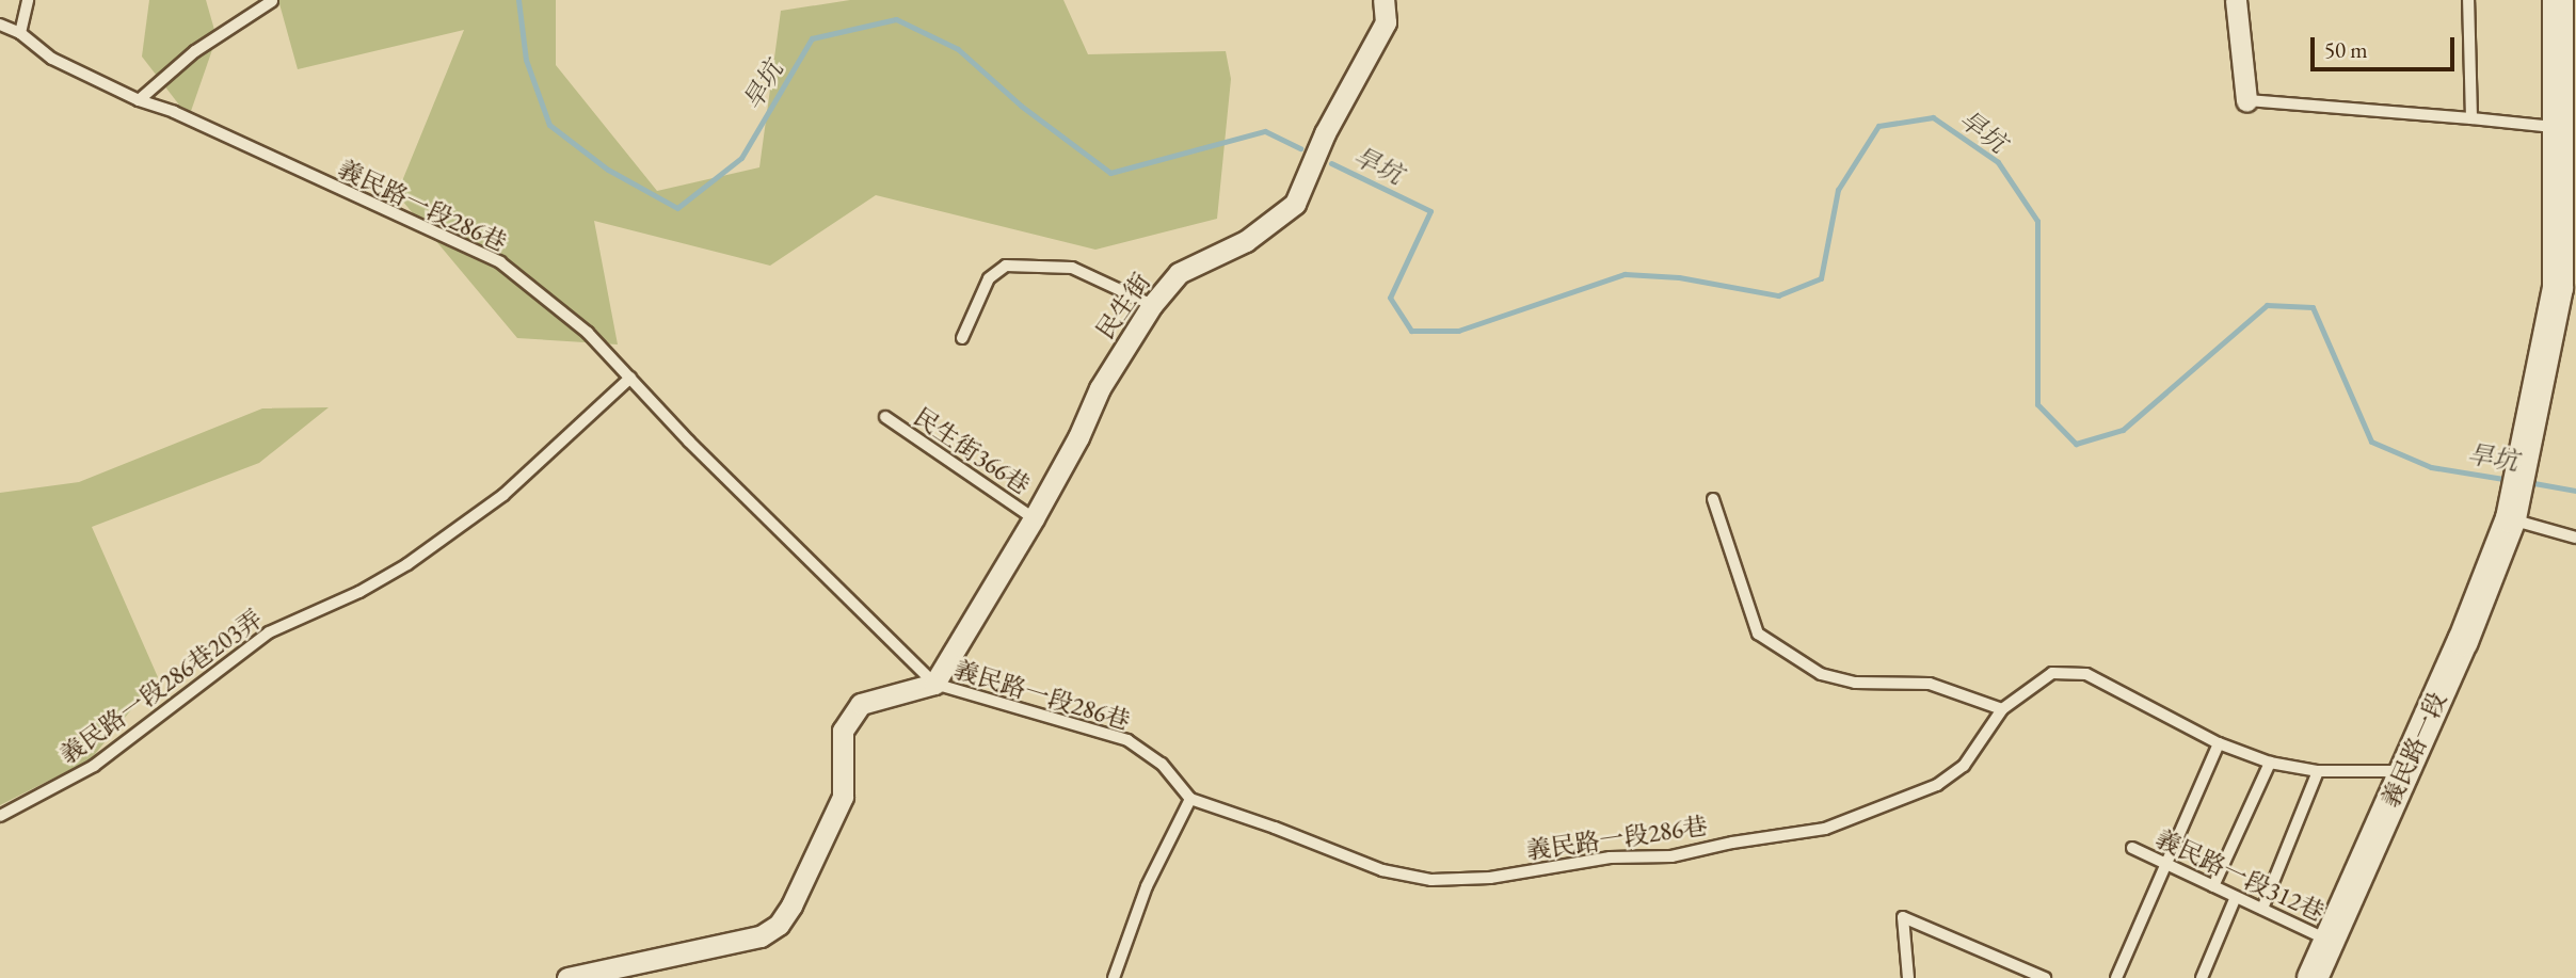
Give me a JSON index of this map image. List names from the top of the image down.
{
  "streets": {
    "street": ["民生街", "義民路一段"],
    "lane": [
      "義民路一段286巷",
      "民生街366巷",
      "義民路一段286巷203弄",
      "義民路一段312巷"
    ]
  },
  "crossings": [
    ["義民路一段286巷", "民生街"],
    ["義民路一段286巷", "義民路一段286巷203弄"],
    ["義民路一段286巷", "義民路一段"],
    ["民生街", "民生街366巷"],
    ["義民路一段", "義民路一段312巷"]
  ],
  "water": ["旱坑"],
  "scale_bar": "50 m"
}
